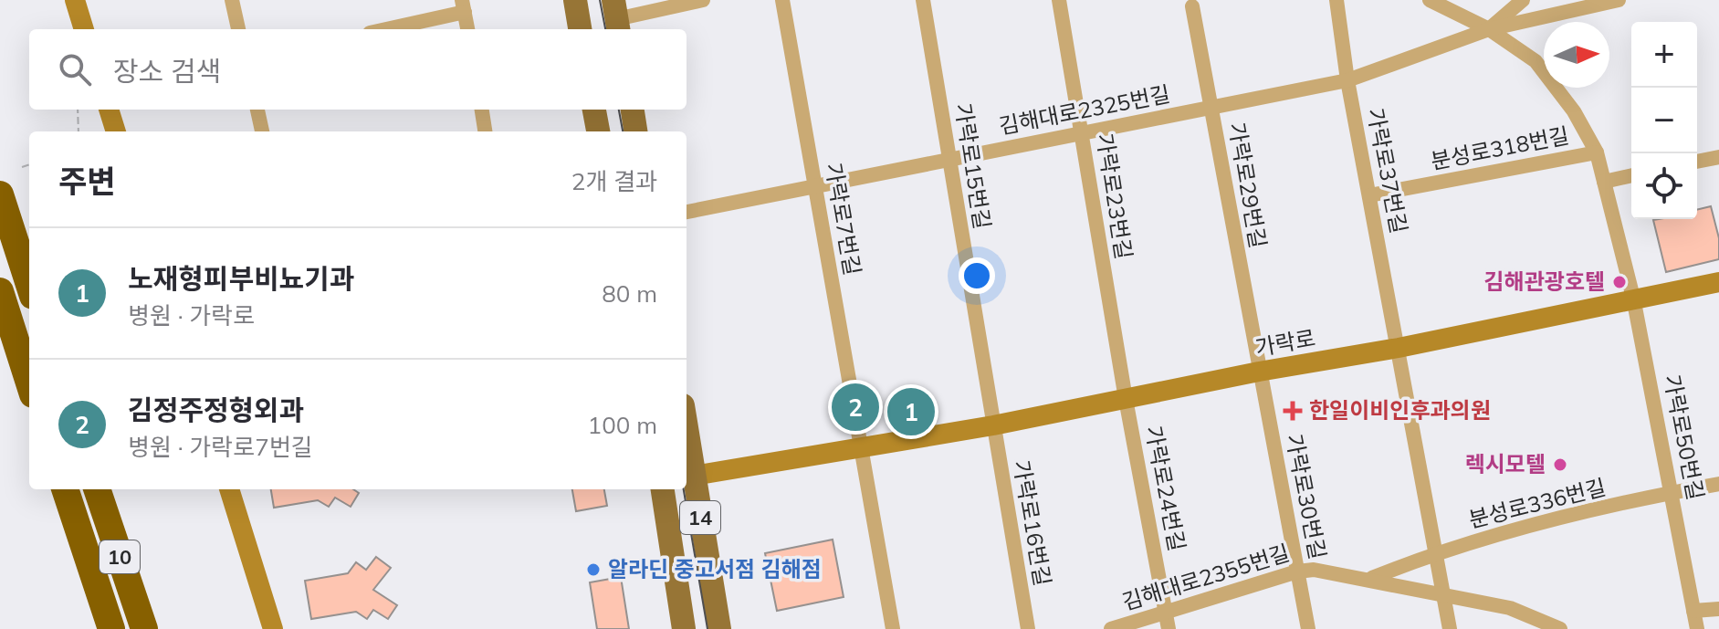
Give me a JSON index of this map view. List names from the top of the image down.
{
  "streets": {
    "highway": ["10"],
    "main road": ["14"],
    "street": [
      "김해대로2325번길",
      "분성로318번길",
      "가락로15번길",
      "가락로37번길",
      "가락로29번길",
      "가락로23번길",
      "가락로7번길",
      "가락로",
      "가락로50번길",
      "가락로24번길",
      "가락로30번길",
      "분성로336번길",
      "가락로16번길",
      "김해대로2355번길"
    ]
  },
  "crossings": [
    ["김해대로2325번길", "가락로15번길"],
    ["김해대로2325번길", "가락로37번길"],
    ["김해대로2325번길", "가락로29번길"],
    ["김해대로2325번길", "가락로23번길"],
    ["김해대로2325번길", "가락로7번길"],
    ["김해대로2325번길", "가락로50번길"],
    ["분성로318번길", "가락로37번길"],
    ["분성로318번길", "가락로50번길"],
    ["가락로15번길", "가락로"],
    ["가락로15번길", "가락로16번길"],
    ["가락로37번길", "가락로"],
    ["가락로37번길", "분성로336번길"],
    ["가락로37번길", "김해대로2355번길"],
    ["가락로29번길", "가락로"],
    ["가락로29번길", "가락로30번길"],
    ["가락로23번길", "가락로"],
    ["가락로23번길", "가락로24번길"],
    ["가락로7번길", "가락로"],
    ["가락로", "가락로50번길"],
    ["가락로", "가락로24번길"],
    ["가락로", "가락로30번길"],
    ["가락로", "14"],
    ["가락로", "가락로16번길"],
    ["가락로50번길", "분성로336번길"],
    ["가락로24번길", "김해대로2355번길"],
    ["가락로30번길", "김해대로2355번길"],
    ["분성로336번길", "김해대로2355번길"]
  ],
  "places": {
    "other": ["김해관광호텔", "렉시모텔", "알라딘 중고서점 김해점"],
    "health": ["한일이비인후과의원"]
  },
  "north": "right",
  "page": {
    "map_buttons": ["+", "−"],
    "search": "장소 검색",
    "heading": ["주변", "2개 결과"],
    "list": [
      {
        "mark": "1",
        "name": "노재형피부비뇨기과",
        "note": "병원 · 가락로",
        "value": "80 m"
      },
      {
        "mark": "2",
        "name": "김정주정형외과",
        "note": "병원 · 가락로7번길",
        "value": "100 m"
      }
    ],
    "pins": ["2", "1"]
  }
}
